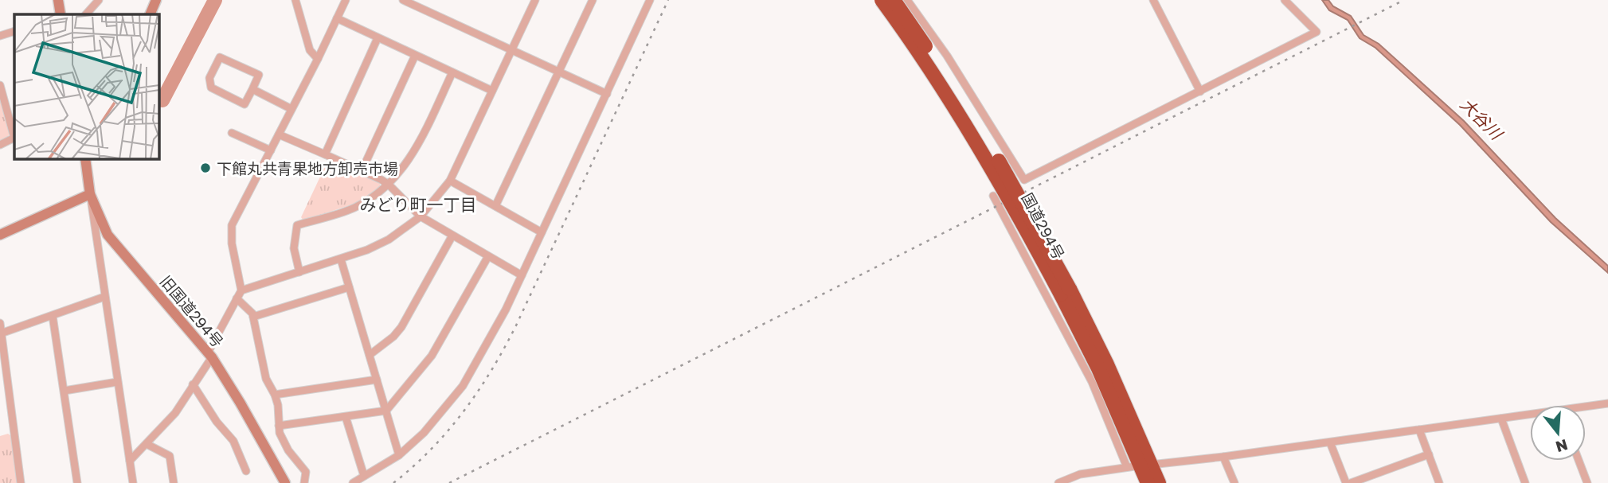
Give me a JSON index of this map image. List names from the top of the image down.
{
  "streets": {
    "highway": ["国道294号"],
    "street": ["旧国道294号"]
  },
  "districts": ["みどり町一丁目"],
  "water": ["大谷川"],
  "places": ["下館丸共青果地方卸売市場"],
  "north": "bottom"
}
